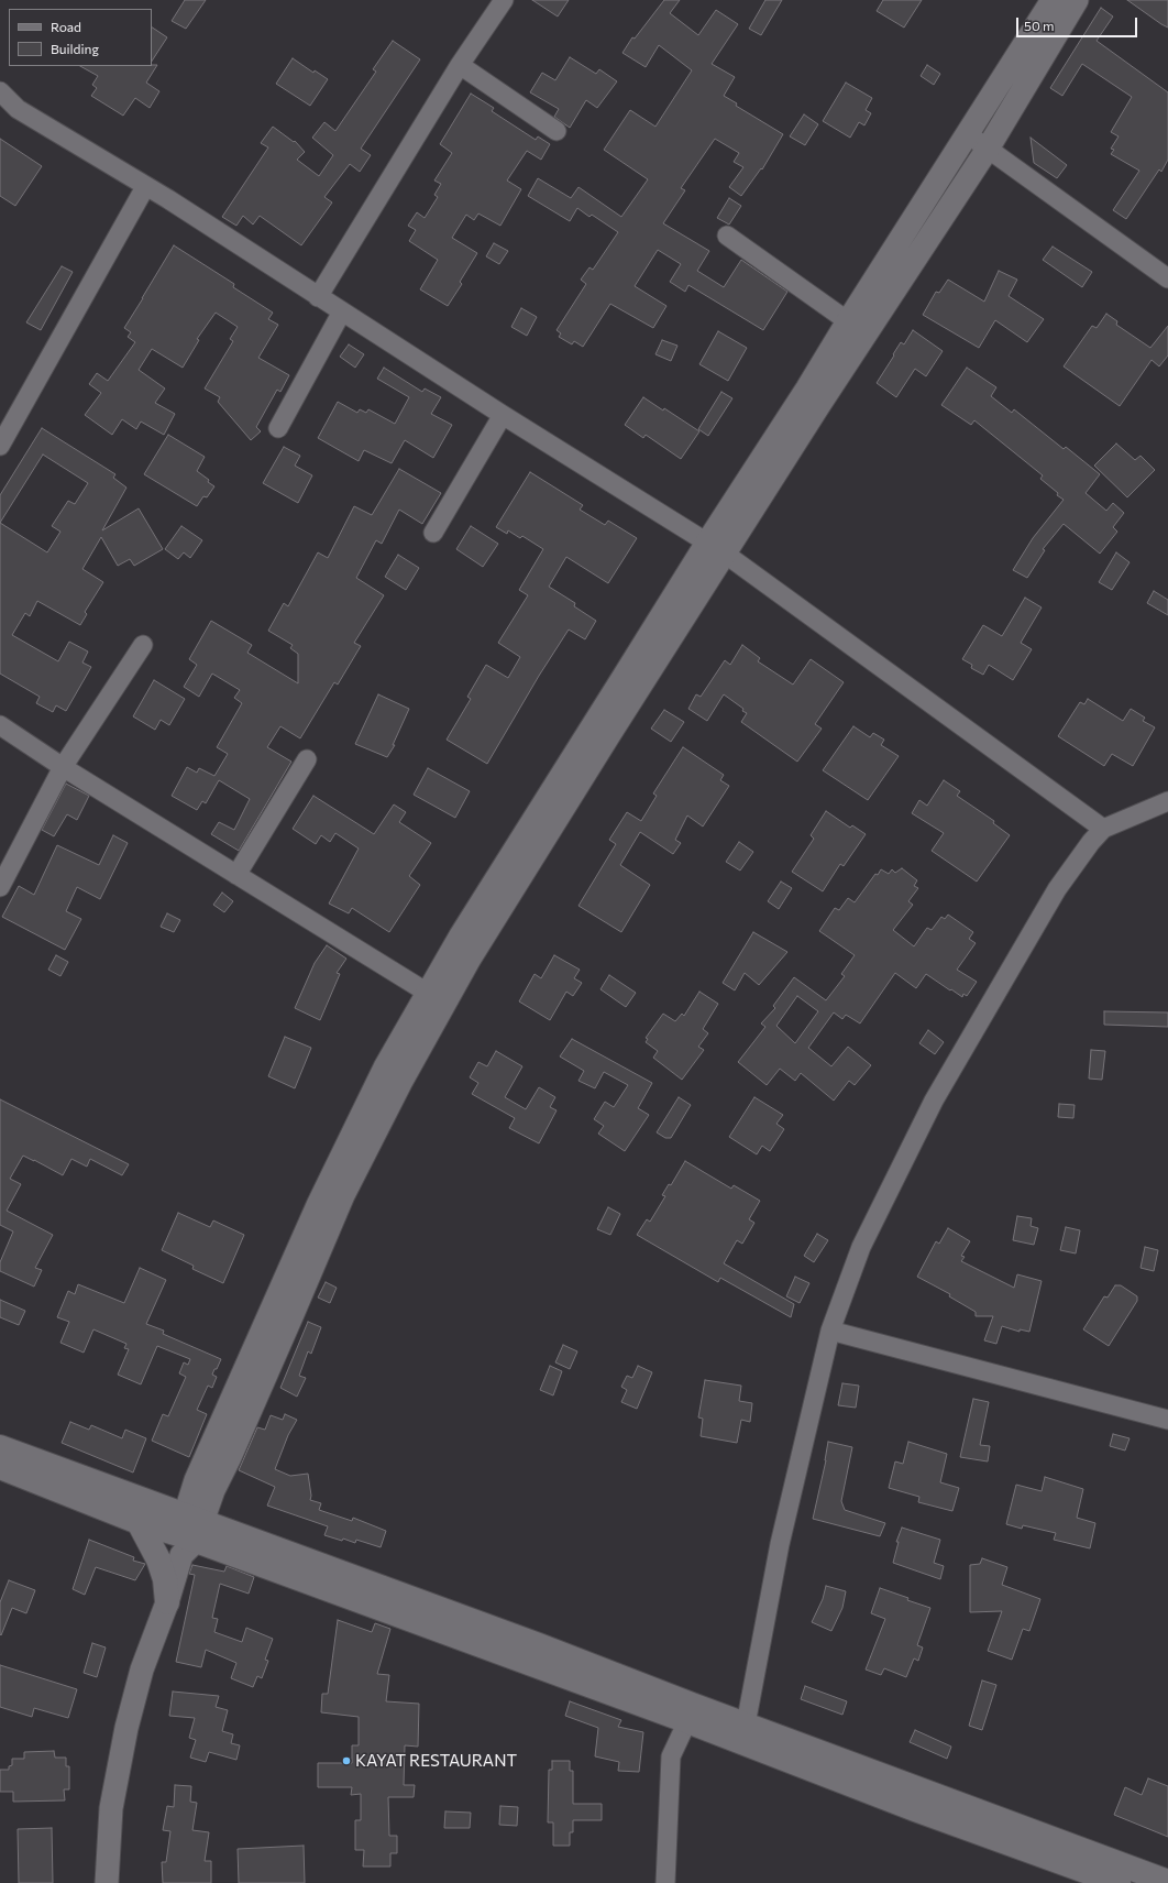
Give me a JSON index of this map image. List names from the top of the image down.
{
  "places": ["KAYAT RESTAURANT"],
  "legend": ["Road", "Building"],
  "scale_bar": "50 m"
}
